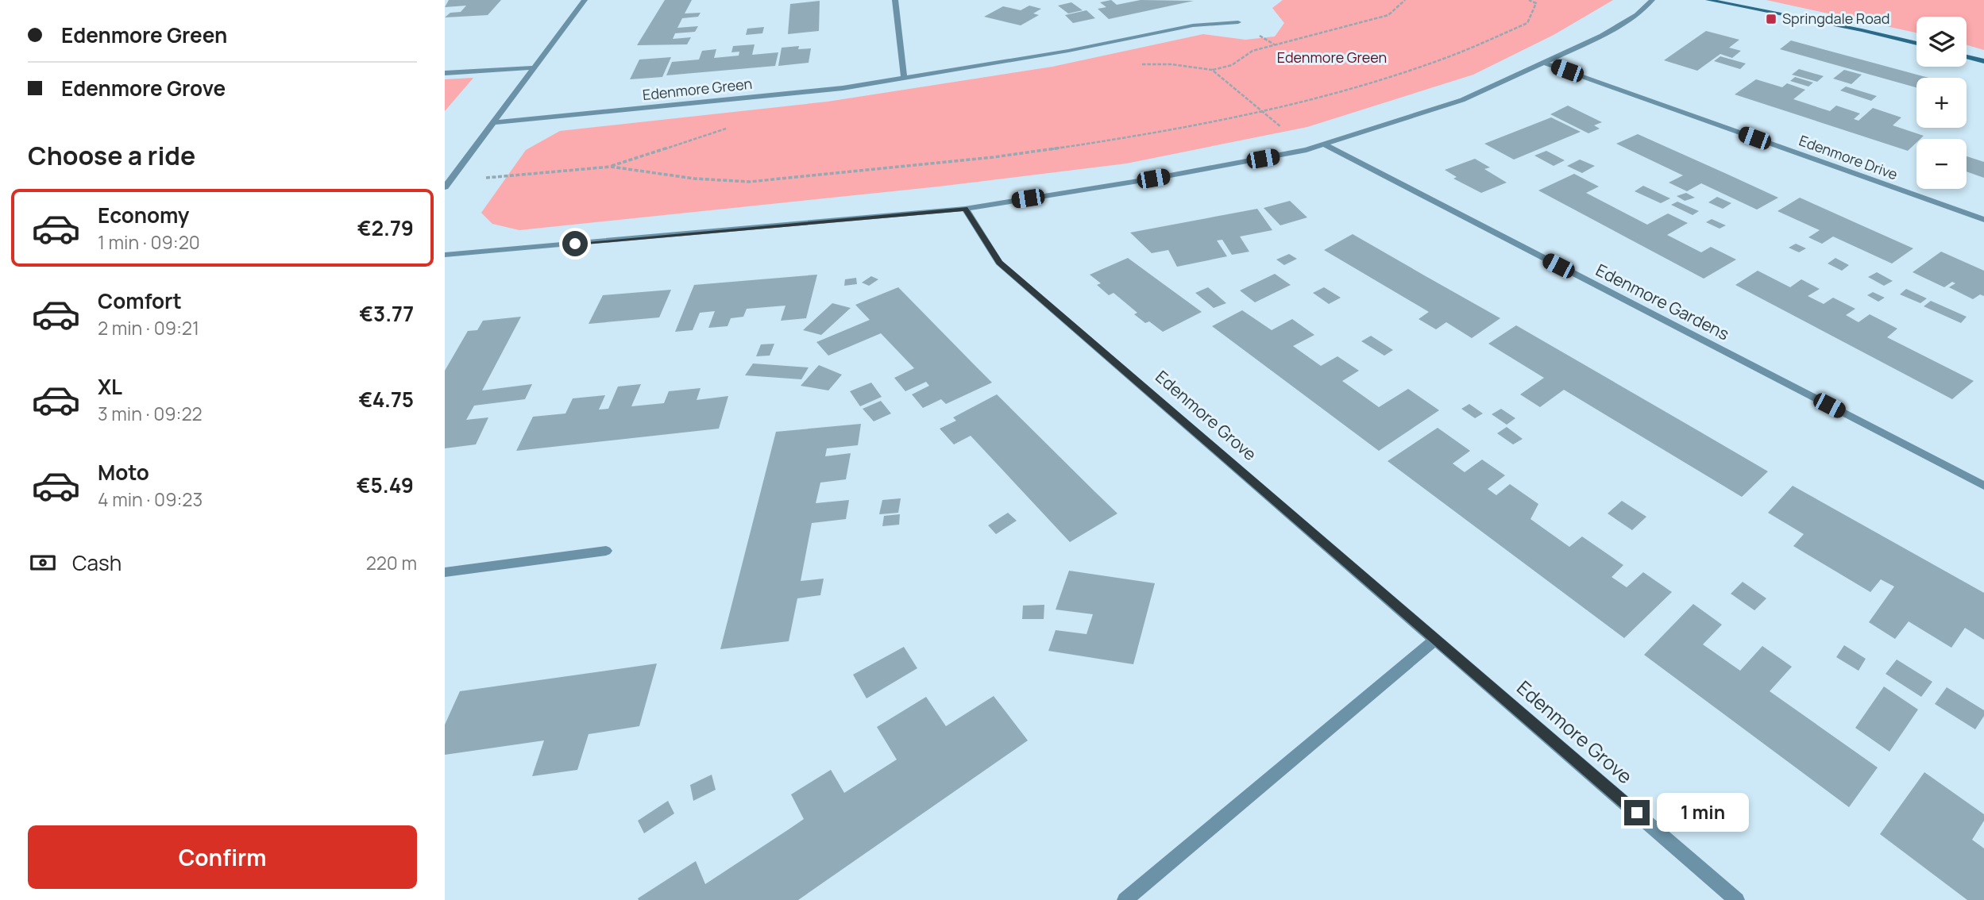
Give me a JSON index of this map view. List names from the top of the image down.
{
  "streets": {
    "street": [
      "Edenmore Green",
      "Edenmore Drive",
      "Edenmore Gardens",
      "Edenmore Grove"
    ]
  },
  "parks": ["Edenmore Green"],
  "places": {
    "transit": ["Springdale Road"]
  },
  "page": {
    "banner": ["Edenmore Green", "Edenmore Grove"],
    "map_buttons": ["+", "−"],
    "heading": "Choose a ride",
    "list": [
      {
        "name": "Economy",
        "note": "1 min · 09:20",
        "value": "€2.79"
      },
      {
        "name": "Comfort",
        "note": "2 min · 09:21",
        "value": "€3.77"
      },
      {
        "name": "XL",
        "note": "3 min · 09:22",
        "value": "€4.75"
      },
      {
        "name": "Moto",
        "note": "4 min · 09:23",
        "value": "€5.49"
      }
    ],
    "pay": ["Cash", "220 m"],
    "bubble": "1 min",
    "buttons": "Confirm"
  }
}
